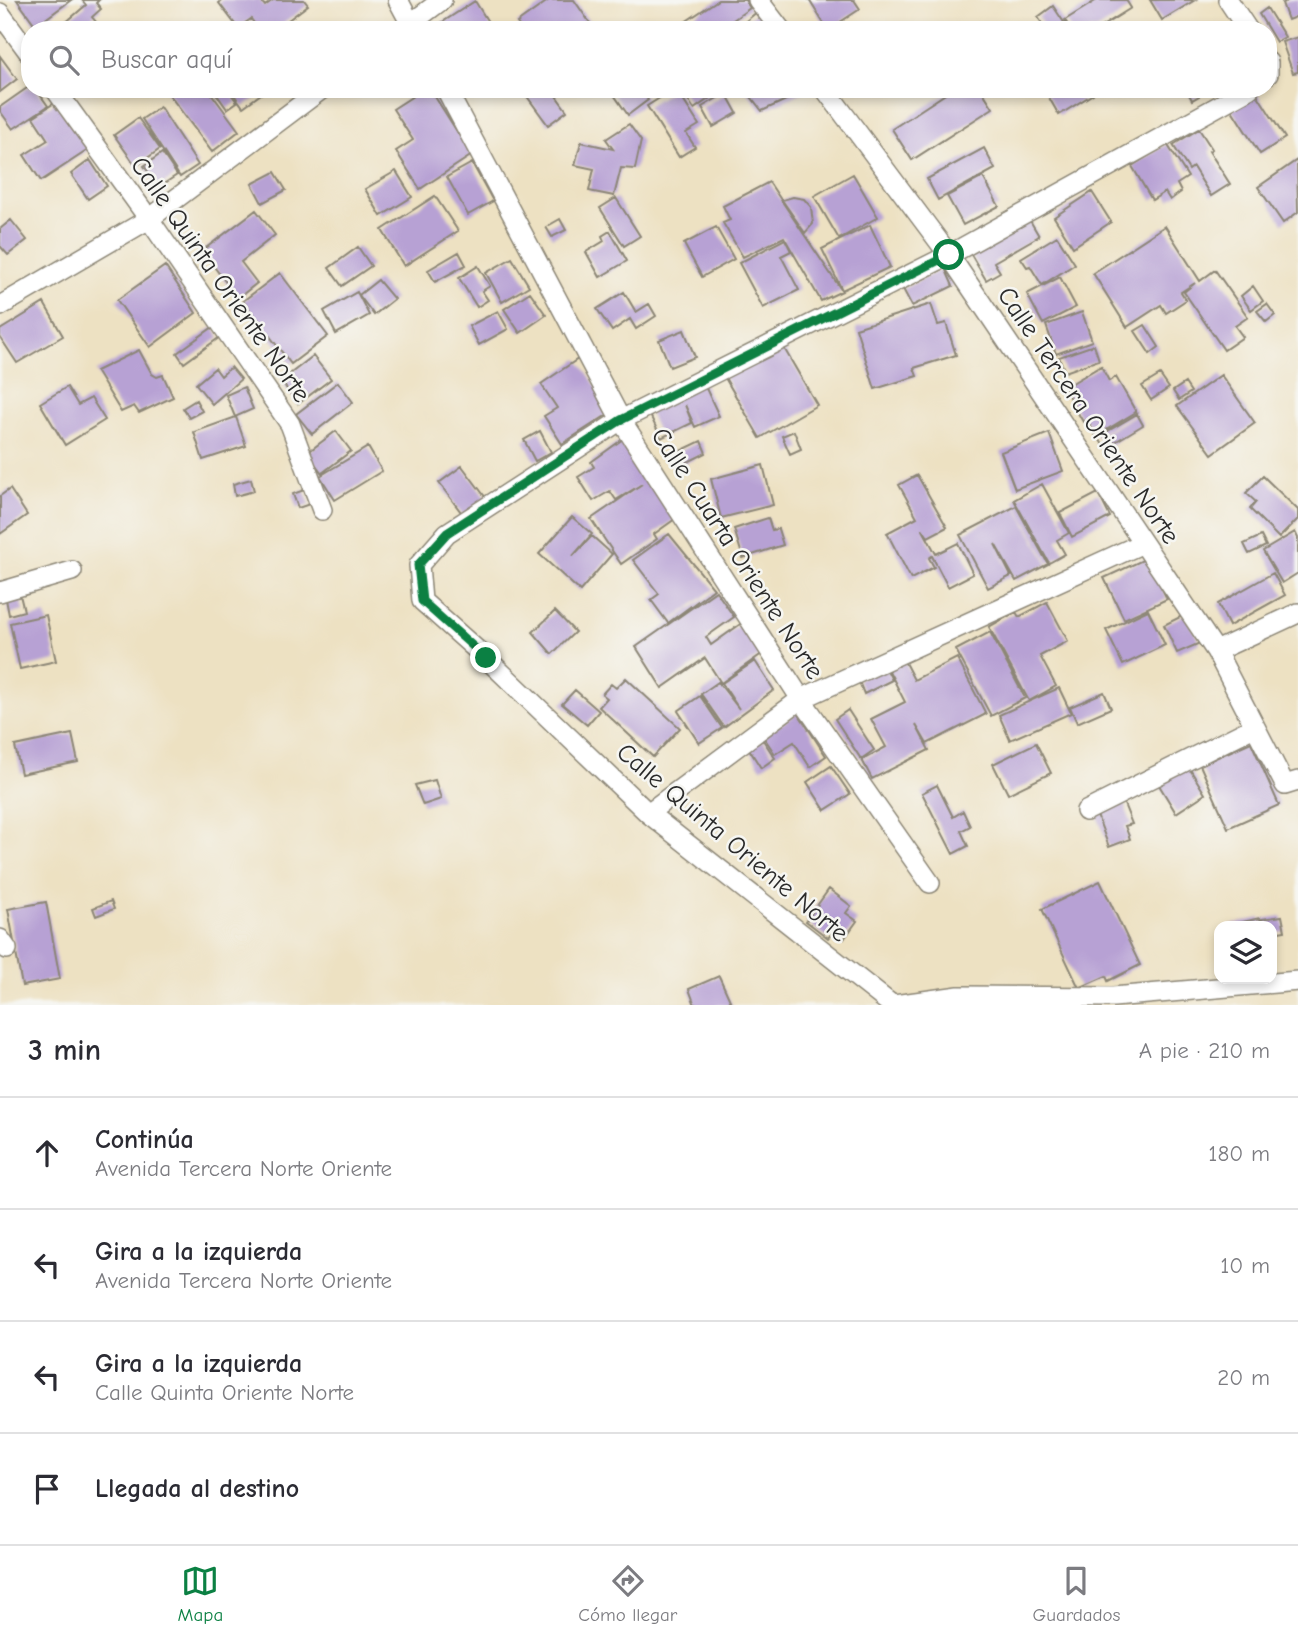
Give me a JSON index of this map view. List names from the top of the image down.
{
  "streets": {
    "street": ["Calle Quinta Oriente Norte", "Calle Tercera Oriente Norte", "Calle Cuarta Oriente Norte"]
  },
  "crossings": [
    ["Calle Quinta Oriente Norte", "Calle Cuarta Oriente Norte"]
  ],
  "page": {
    "search": "Buscar aquí",
    "heading": ["3 min", "A pie · 210 m"],
    "list": [
      ["Continúa", "Avenida Tercera Norte Oriente", "180 m"],
      ["Gira a la izquierda", "Avenida Tercera Norte Oriente", "10 m"],
      ["Gira a la izquierda", "Calle Quinta Oriente Norte", "20 m"],
      "Llegada al destino"
    ],
    "nav": ["Mapa", "Cómo llegar", "Guardados"]
  }
}
